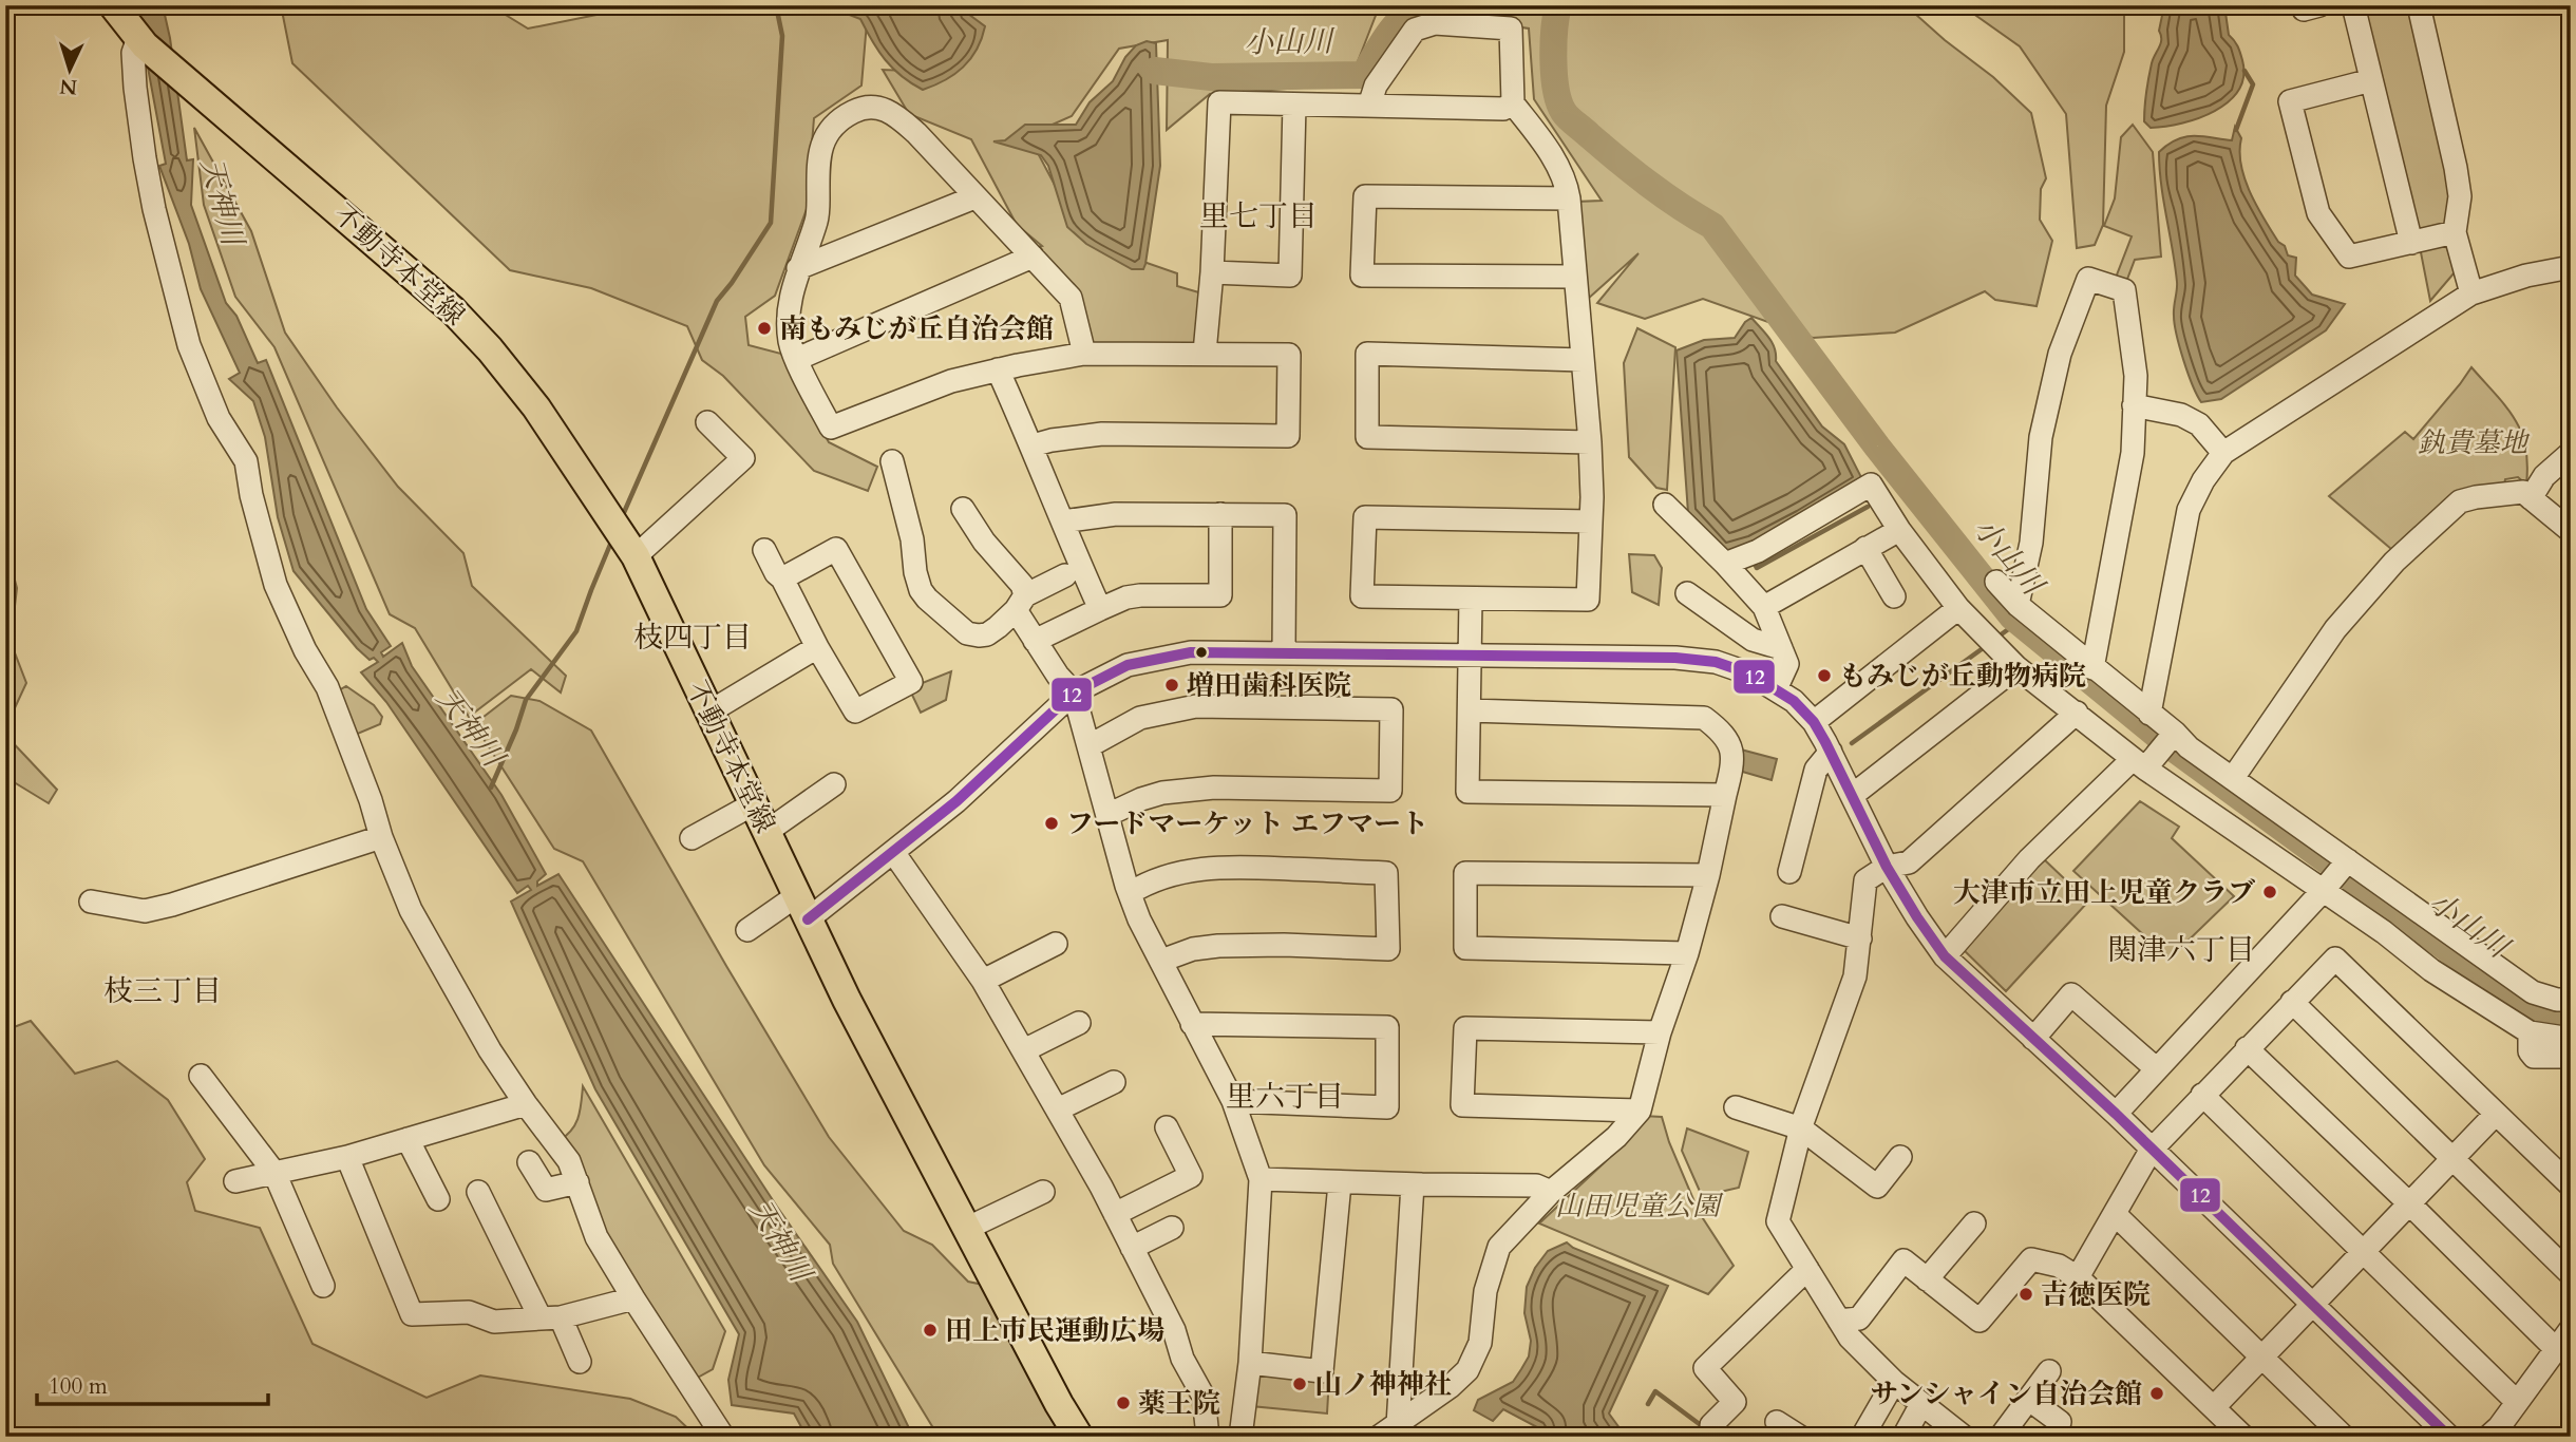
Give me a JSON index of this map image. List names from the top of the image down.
{
  "streets": {
    "main road": ["不動寺本堂線"]
  },
  "districts": [
    "里七丁目",
    "枝四丁目",
    "関津六丁目",
    "枝三丁目",
    "里六丁目"
  ],
  "water": ["小山川", "天神川"],
  "parks": ["釻貴墓地", "山田児童公園"],
  "places": [
    "南もみじが丘自治会館",
    "もみじが丘動物病院",
    "増田歯科医院",
    "フードマーケット エフマート",
    "大津市立田上児童クラブ",
    "吉徳医院",
    "田上市民運動広場",
    "山ノ神神社",
    "サンシャイン自治会館",
    "薬王院"
  ],
  "lines": ["transit line 12"],
  "scale_bar": "100 m",
  "north": "bottom"
}
